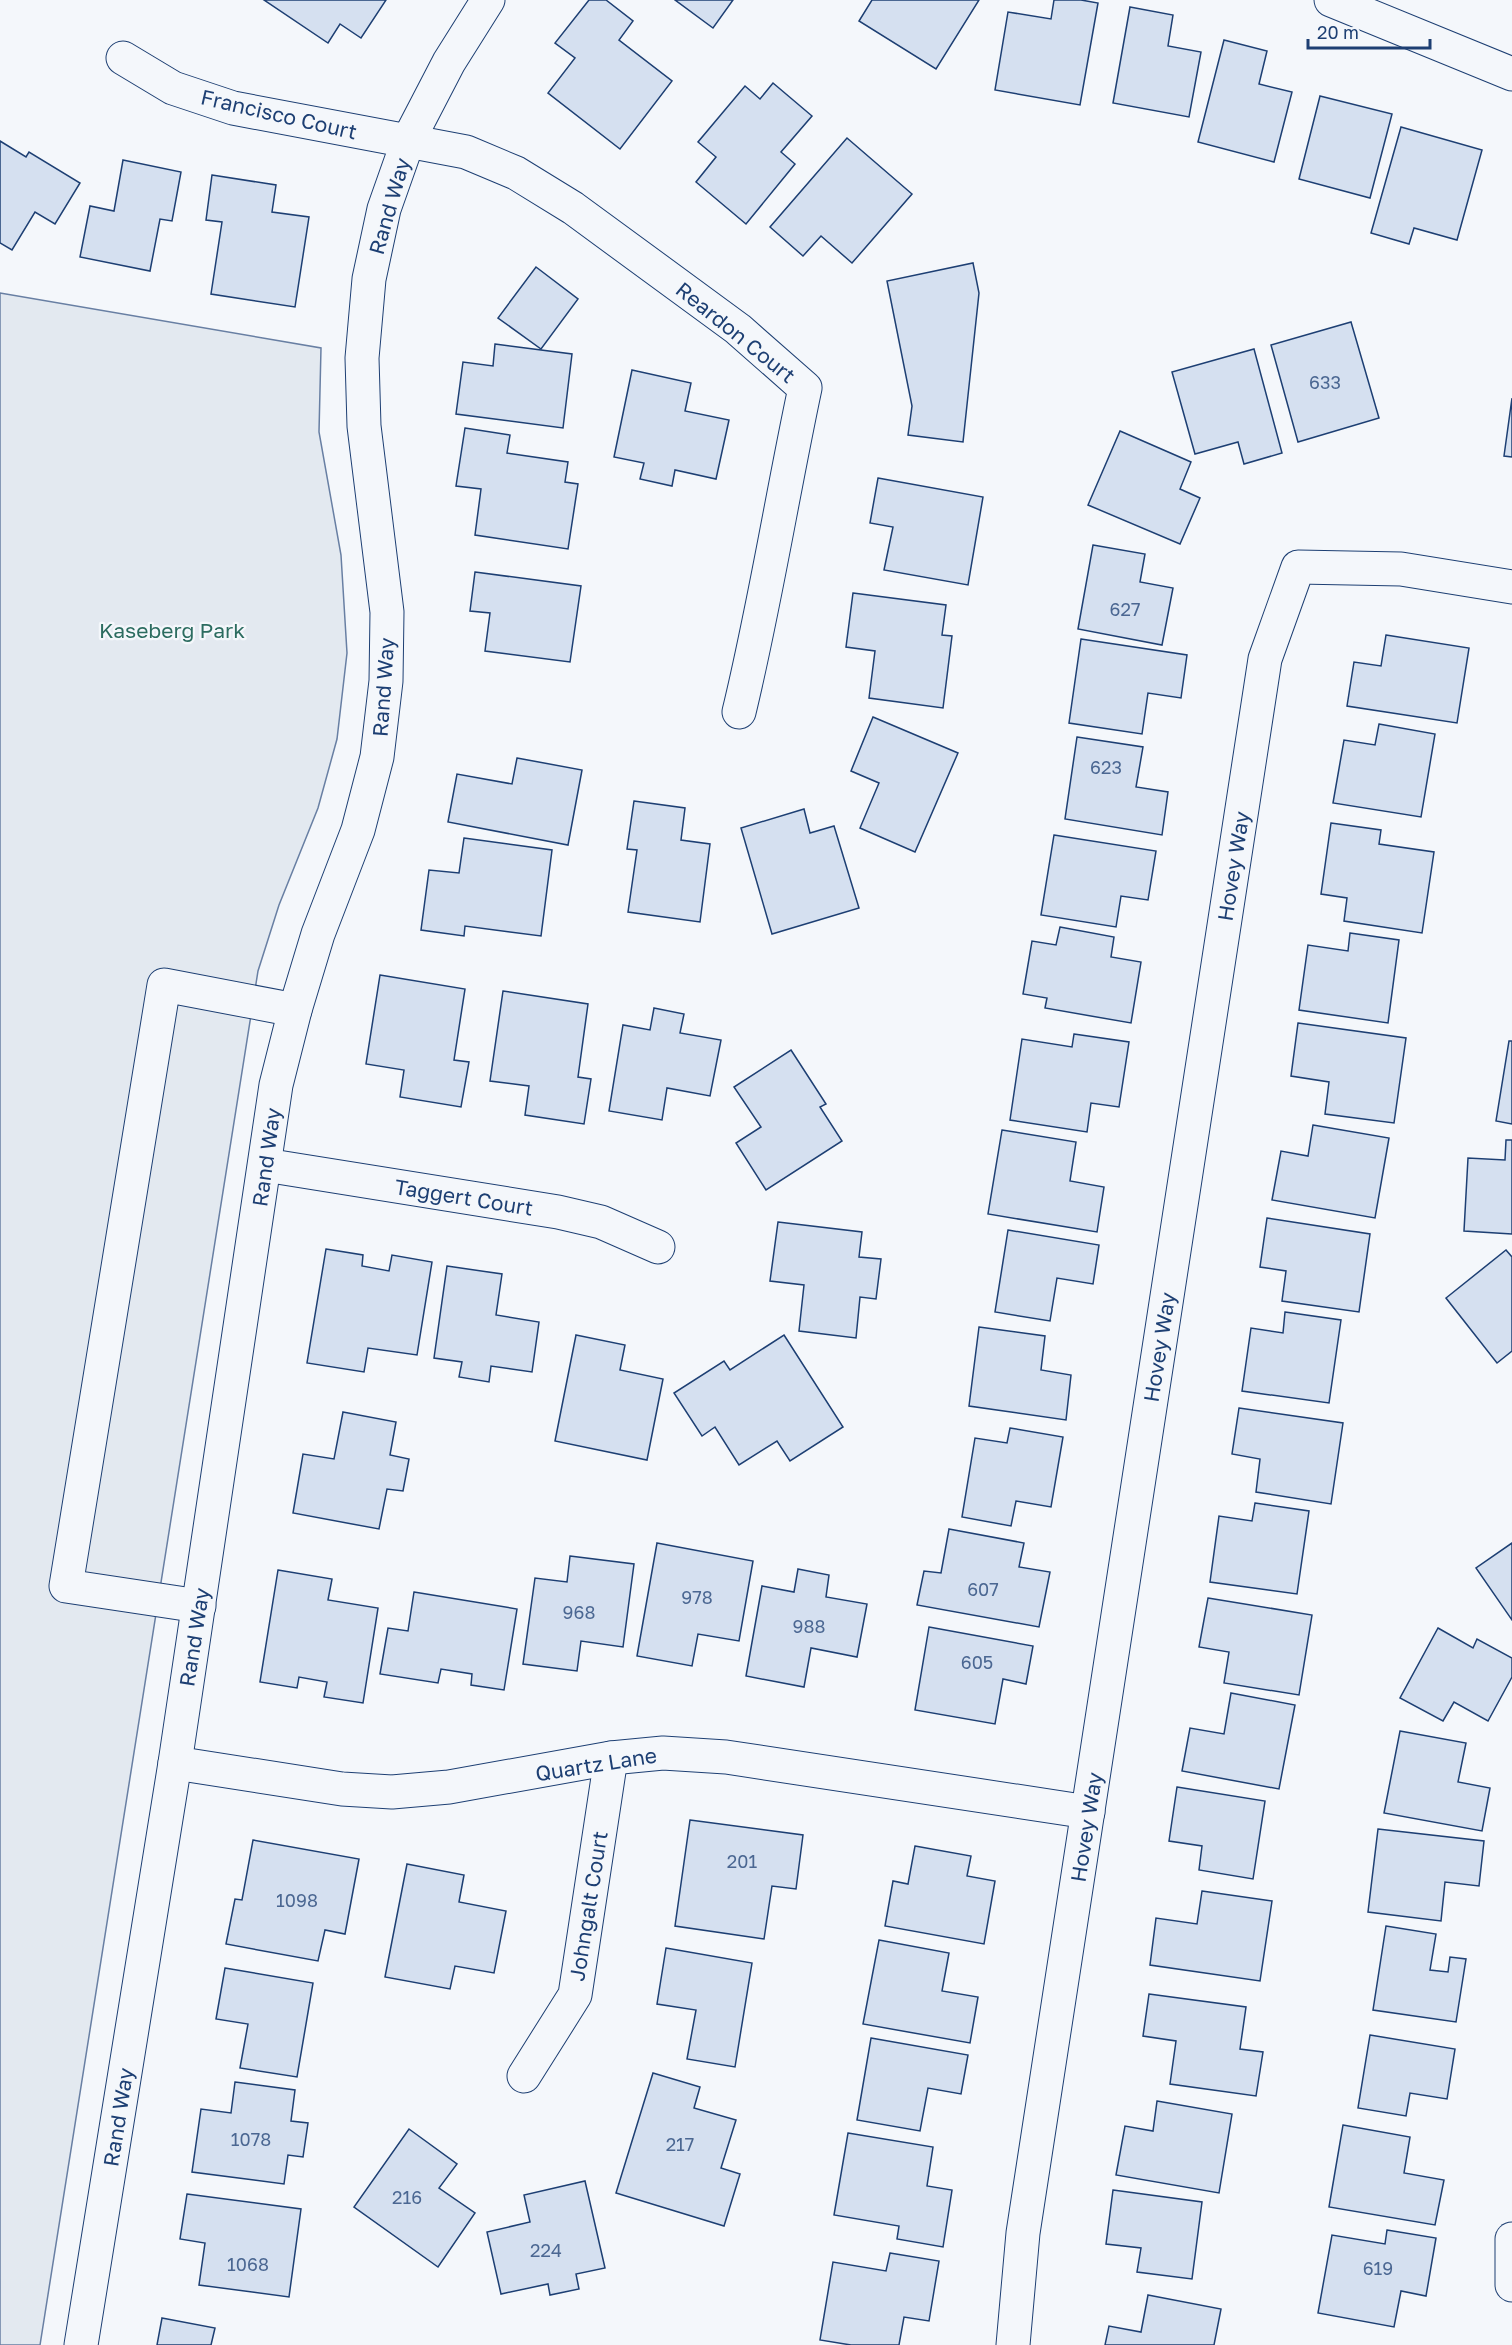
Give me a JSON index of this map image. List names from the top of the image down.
{
  "streets": {
    "street": [
      "Francisco Court",
      "Rand Way",
      "Reardon Court",
      "Hovey Way",
      "Taggert Court",
      "Quartz Lane",
      "Johngalt Court"
    ]
  },
  "crossings": [
    ["Francisco Court", "Rand Way"],
    ["Francisco Court", "Reardon Court"],
    ["Rand Way", "Reardon Court"],
    ["Rand Way", "Taggert Court"],
    ["Rand Way", "Quartz Lane"],
    ["Hovey Way", "Quartz Lane"],
    ["Quartz Lane", "Johngalt Court"]
  ],
  "parks": ["Kaseberg Park"],
  "house_numbers": [
    "633",
    "627",
    "623",
    "607",
    "978",
    "968",
    "988",
    "605",
    "201",
    "1098",
    "1078",
    "217",
    "216",
    "224",
    "1068",
    "619"
  ],
  "scale_bar": "20 m"
}
